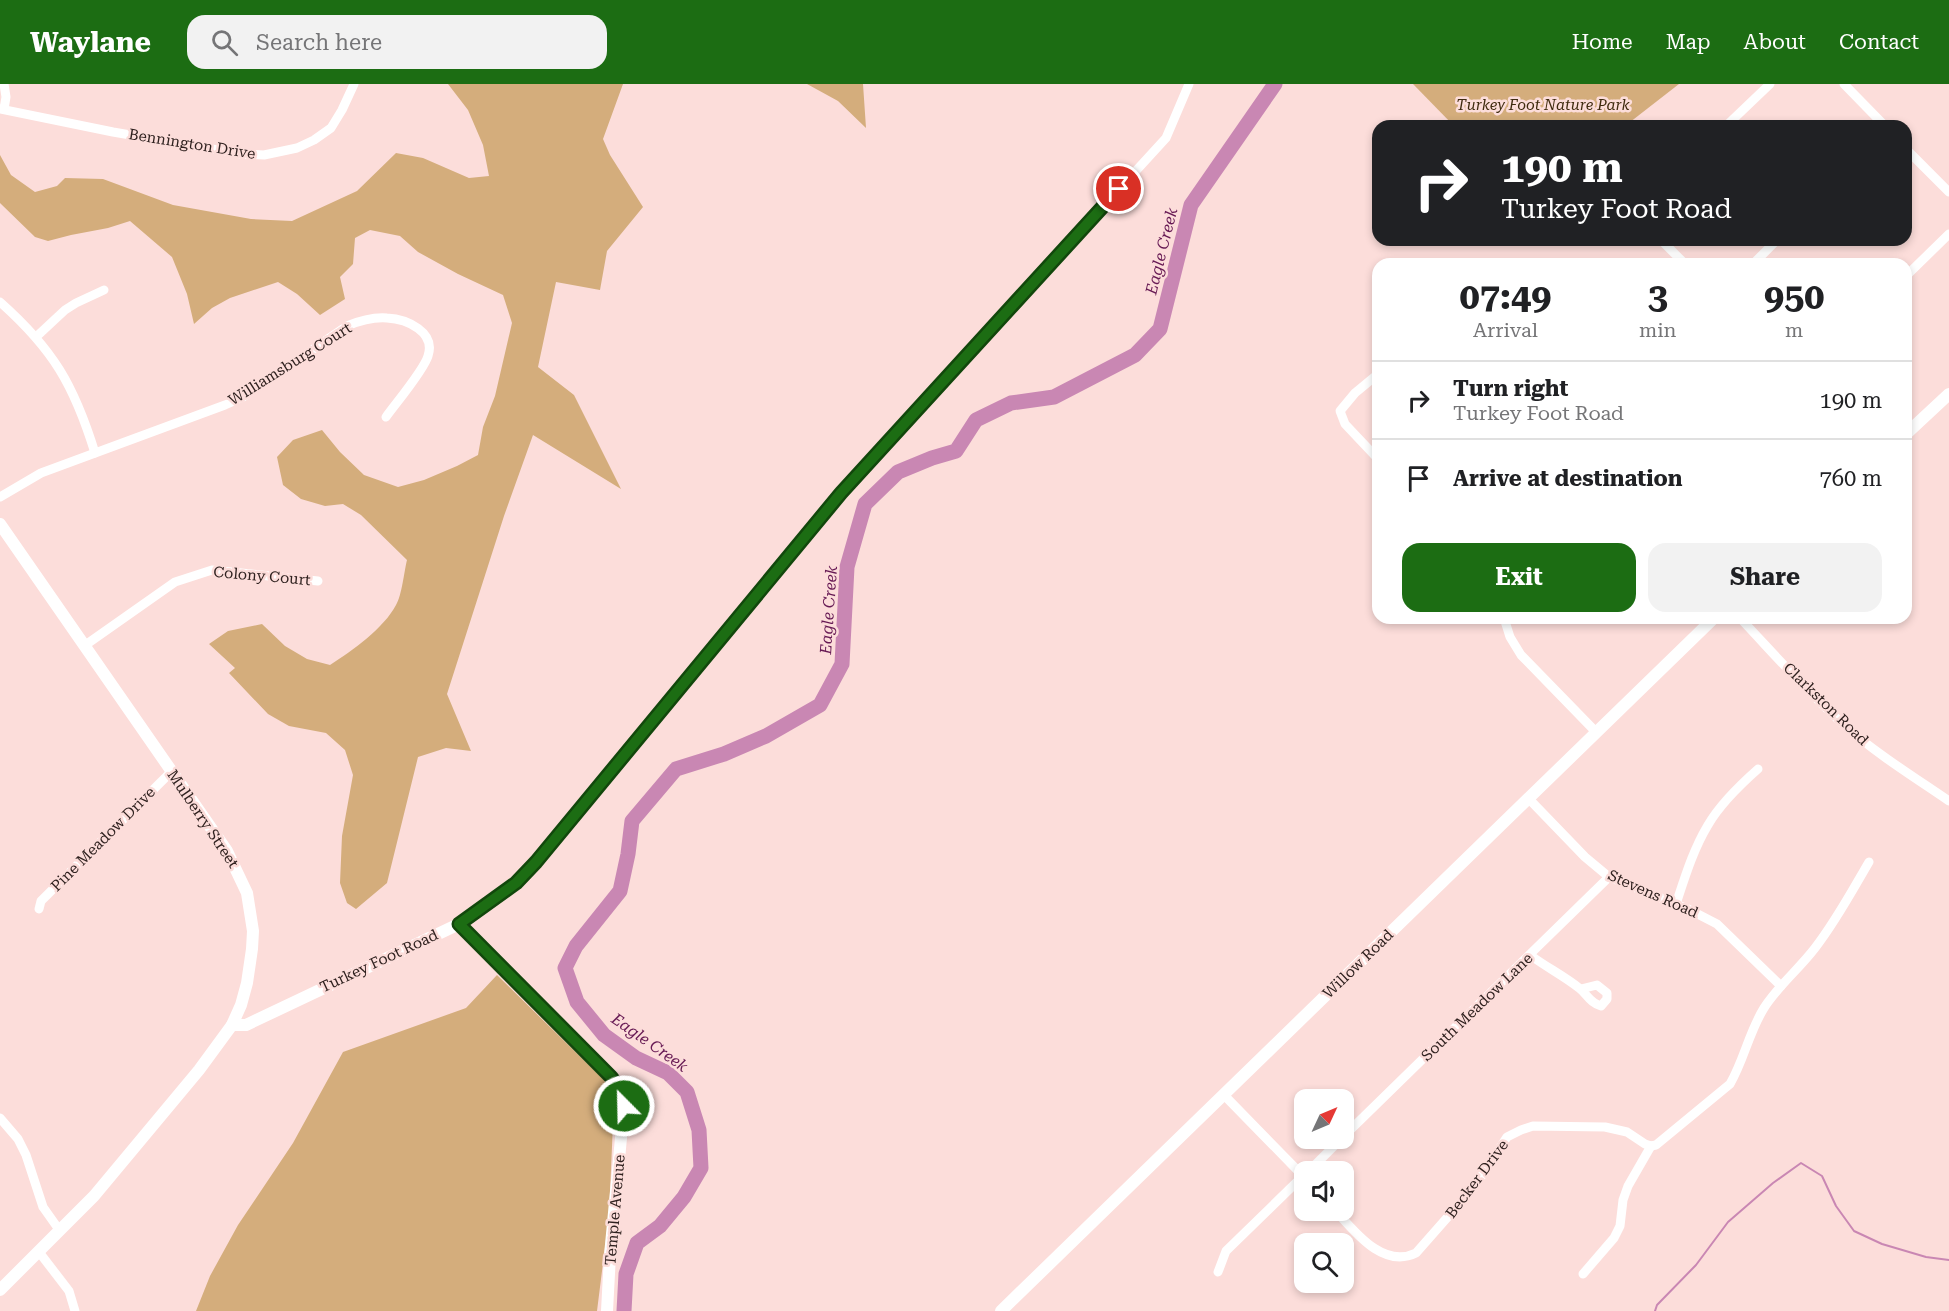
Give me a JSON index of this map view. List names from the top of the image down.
{
  "streets": {
    "street": [
      "Bennington Drive",
      "Williamsburg Court",
      "Colony Court",
      "Clarkston Road",
      "Mulberry Street",
      "Pine Meadow Drive",
      "Stevens Road",
      "Turkey Foot Road",
      "Willow Road",
      "South Meadow Lane",
      "Becker Drive",
      "Temple Avenue"
    ]
  },
  "crossings": [
    ["Colony Court", "Mulberry Street"],
    ["Mulberry Street", "Pine Meadow Drive"],
    ["Mulberry Street", "Turkey Foot Road"],
    ["Stevens Road", "Willow Road"],
    ["Stevens Road", "South Meadow Lane"],
    ["Turkey Foot Road", "Temple Avenue"]
  ],
  "water": ["Eagle Creek"],
  "parks": ["Turkey Foot Nature Park"],
  "north": "top right",
  "page": {
    "header": "Waylane",
    "search": "Search here",
    "nav": [
      "Home",
      "Map",
      "About",
      "Contact"
    ],
    "turn": ["190 m", "Turkey Foot Road"],
    "eta": [
      "07:49",
      "Arrival",
      "3",
      "min",
      "950",
      "m"
    ],
    "list": [
      {
        "name": "Turn right",
        "note": "Turkey Foot Road",
        "value": "190 m"
      },
      {
        "name": "Arrive at destination",
        "value": "760 m"
      }
    ],
    "buttons": ["Exit", "Share"]
  }
}
